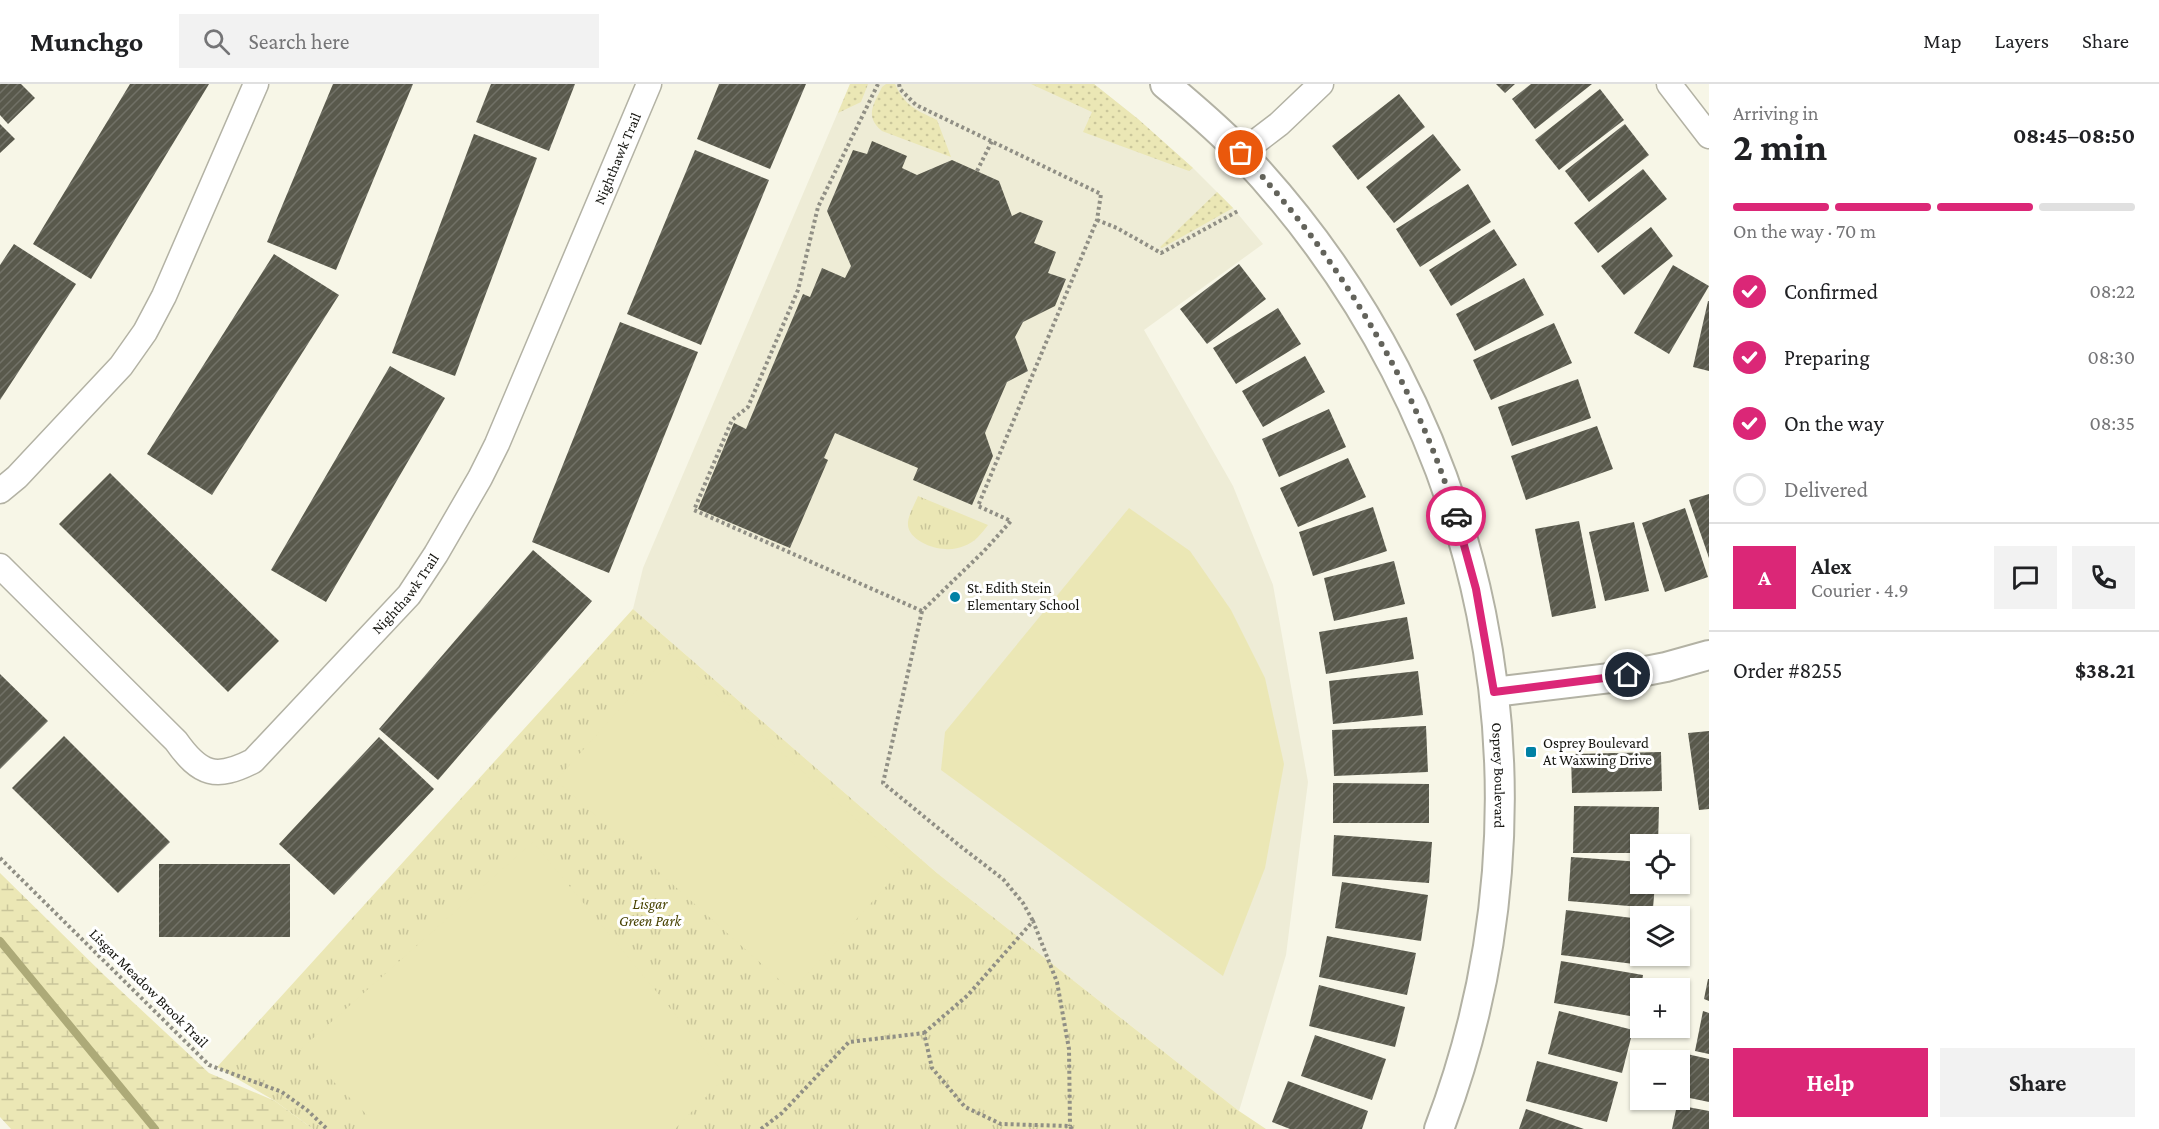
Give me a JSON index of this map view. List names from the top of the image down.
{
  "streets": {
    "street": ["Nighthawk Trail", "Osprey Boulevard"],
    "path": ["Lisgar Meadow Brook Trail"]
  },
  "parks": ["Lisgar Green Park"],
  "places": {
    "other": ["St. Edith Stein Elementary School"],
    "transit": ["Osprey Boulevard At Waxwing Drive"]
  },
  "page": {
    "header": "Munchgo",
    "search": "Search here",
    "nav": ["Map", "Layers", "Share"],
    "heading": ["2 min", "Arriving in", "08:45–08:50"],
    "panel": [
      "Alex",
      "Courier · 4.9",
      "Order #8255",
      "$38.21"
    ],
    "bar": "On the way · 70 m",
    "list": [
      ["Confirmed", "08:22"],
      ["Preparing", "08:30"],
      ["On the way", "08:35"],
      "Delivered"
    ],
    "round": "A",
    "map_buttons": ["+", "−"],
    "buttons": ["Help", "Share"]
  }
}
